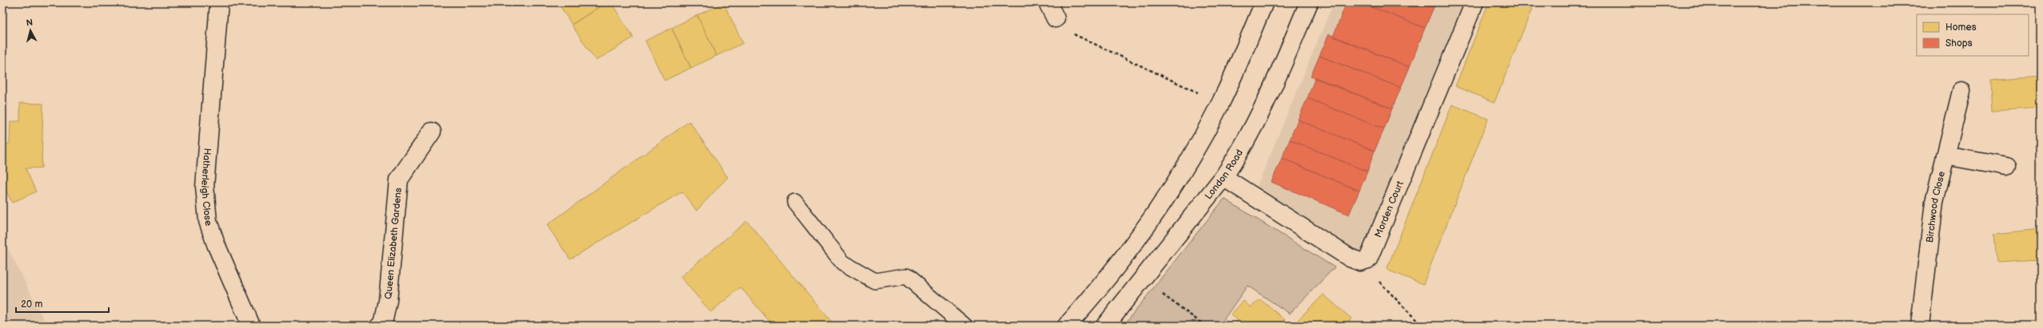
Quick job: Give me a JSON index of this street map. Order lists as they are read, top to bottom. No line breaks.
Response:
{"streets":{"main road":["London Road","Hatherleigh Close","Birchwood Close","Morden Court","Queen Elizabeth Gardens"]},"crossings":[["London Road","Morden Court"]],"legend":["Homes","Shops"],"scale_bar":"20 m","north":"top"}
